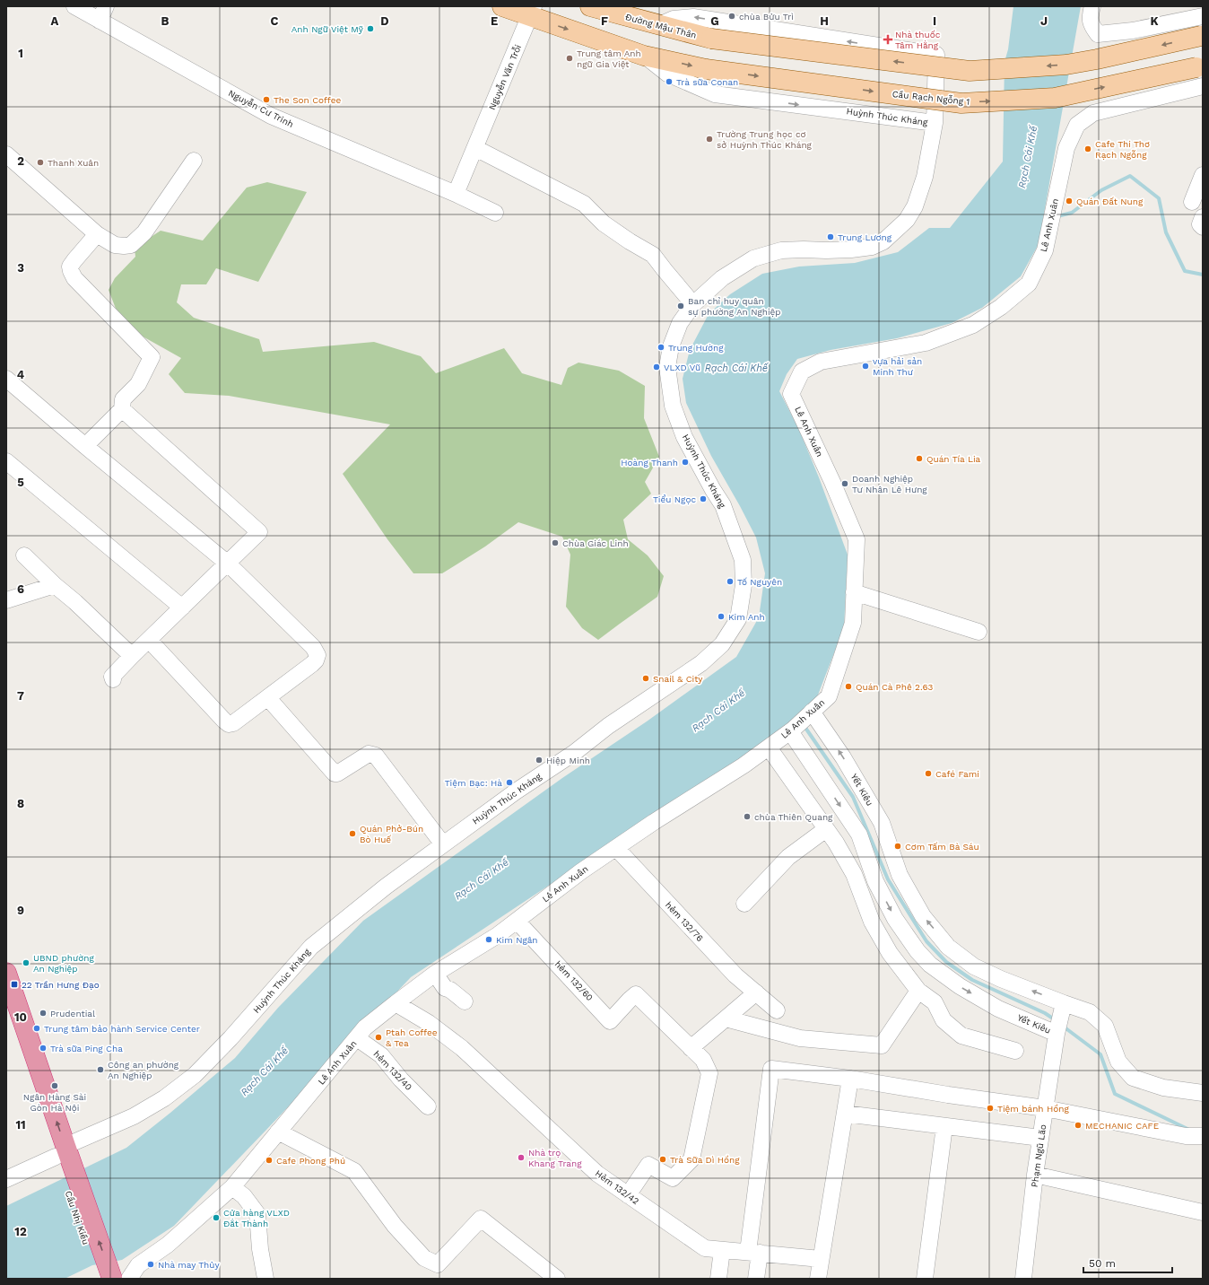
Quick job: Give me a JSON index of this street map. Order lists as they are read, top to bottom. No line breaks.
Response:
{"streets":{"highway":["Cầu Nhị Kiều"],"main road":["Đường Mậu Thân","Cầu Rạch Ngỗng 1"],"street":["Nguyễn Văn Trỗi","Nguyễn Cư Trinh","Huỳnh Thúc Kháng","Lê Anh Xuân","Yết Kiêu","hẻm 132/76","hẻm 132/60","hẻm 132/40","Phạm Ngũ Lão","Hẻm 132/42"]},"crossings":[["Cầu Rạch Ngỗng 1","Huỳnh Thúc Kháng"],["Huỳnh Thúc Kháng","Cầu Nhị Kiều"],["Lê Anh Xuân","Yết Kiêu"],["Lê Anh Xuân","hẻm 132/76"],["Lê Anh Xuân","hẻm 132/60"],["Lê Anh Xuân","hẻm 132/40"],["Lê Anh Xuân","Hẻm 132/42"],["Yết Kiêu","Phạm Ngũ Lão"]],"one_way":["Đường Mậu Thân","Cầu Rạch Ngỗng 1"],"water":["Rạch Cái Khế"],"places":{"other":["chùa Bửu Trì","Anh Ngữ Việt Mỹ","Trung tâm Anh ngữ Gia Việt","Trà sữa Conan","The Son Coffee","Trường Trung học cơ sở Huỳnh Thúc Kháng","Cafe Thi Thơ Rạch Ngỗng","Thanh Xuân","Quán Đất Nung","Trung Lương","Ban chỉ huy quân sự phường An Nghiệp","Trung Hường","vựa hải sản Minh Thư","VLXD Vũ","Quán Tía Lia","Hoàng Thanh","Doanh Nghiệp Tư Nhân Lê Hưng","Tiểu Ngọc","Chùa Giác Linh","Tố Nguyên","Kim Anh","Snail & City","Quán Cà Phê 2.63","Hiệp Minh","Café Fami","Tiệm Bạc: Hà","chùa Thiên Quang","Quán Phở-Bún Bò Huế","Cơm Tấm Bà Sáu","Kim Ngân","UBND phường An Nghiệp","Prudential","Trung tâm bảo hành Service Center","Ptah Coffee & Tea","Trà sữa Ping Cha","Công an phường An Nghiệp","Ngân Hàng Sài Gòn Hà Nội","Tiệm bánh Hồng","MECHANIC CAFE","Nhà trọ Khang Trang","Trà Sữa Dì Hồng","Cafe Phong Phú","Cửa hàng VLXD Đắt Thành","Nhà may Thủy"],"health":["Nhà thuốc Tâm Hằng"],"transit":["22 Trần Hưng Đạo"]},"scale_bar":"50 m","grid":{"columns":["A","B","C","D","E","F","G","H","I","J","K"],"rows":["1","2","3","4","5","6","7","8","9","10","11","12"]}}
